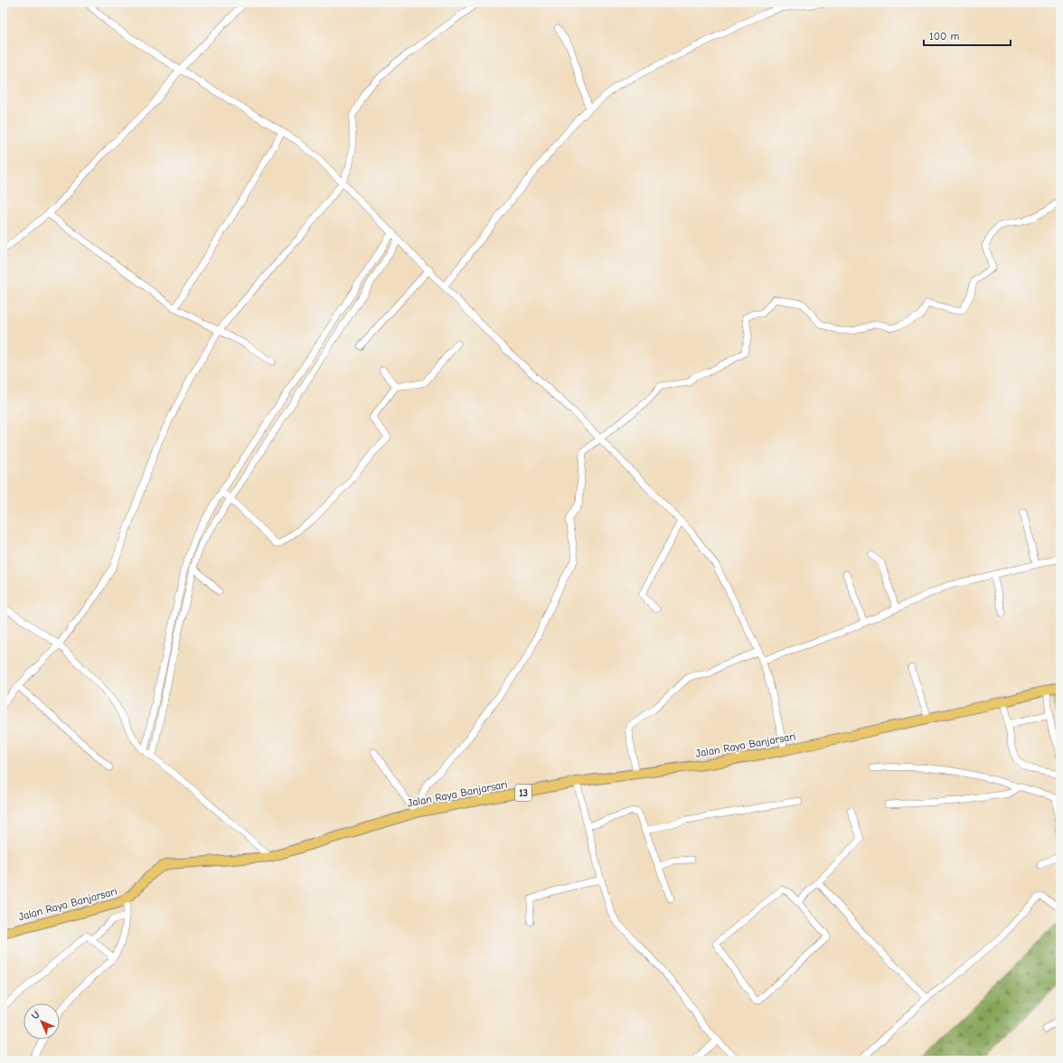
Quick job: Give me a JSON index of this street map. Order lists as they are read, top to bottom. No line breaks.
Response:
{"streets":{"highway":["Jalan Raya Banjarsari","13"]},"scale_bar":"100 m","north":"top left"}
